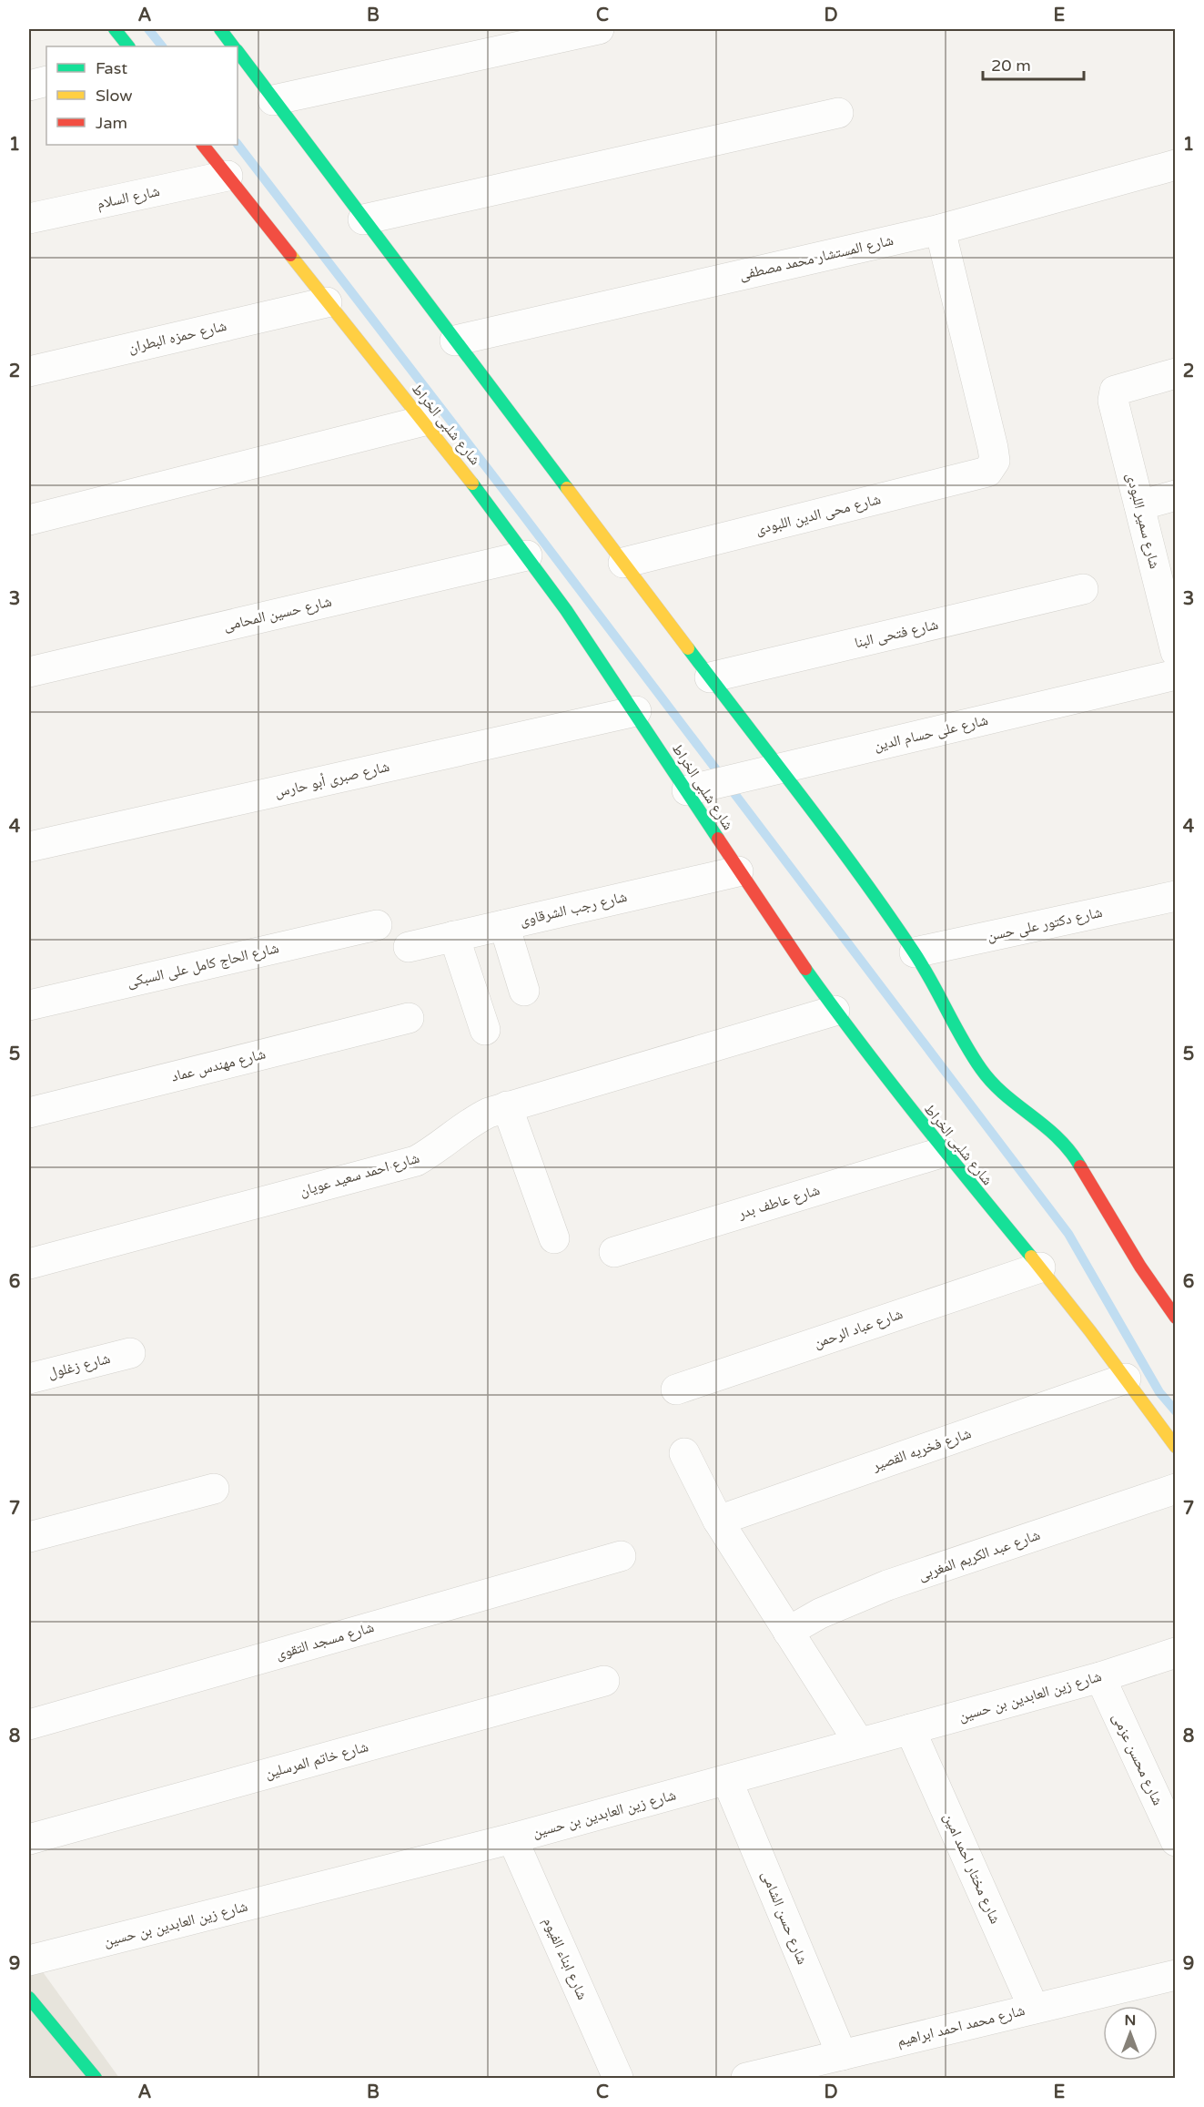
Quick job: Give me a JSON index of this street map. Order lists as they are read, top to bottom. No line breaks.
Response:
{"streets":{"street":["شارع السلام","شارع المستشار محمد مصطفى","شارع حمزه البطران","شارع شلبى الخراط","شارع محى الدين اللبودى","شارع سمير اللبودى","شارع حسين المحامى","شارع فتحى البنا","شارع على حسام الدين","شارع صبرى أبو حارس","شارع رجب الشرقاوى","شارع دكتور على حسن","شارع الحاج كامل على السبكى","شارع مهندس عماد","شارع احمد سعيد عويان","شارع عاطف بدر","شارع عباد الرحمن","شارع زغلول","شارع فخريه القصير","شارع عبد الكريم المغربى","شارع مسجد التقوى","شارع زين العابدين بن حسين","شارع محسن عزمى","شارع خاتم المرسلين","شارع مختار احمد امين","شارع حسن الشامى","شارع ابناء الفيوم","شارع محمد احمد ابراهيم"]},"crossings":[["شارع السلام","شارع شلبى الخراط"],["شارع المستشار محمد مصطفى","شارع محى الدين اللبودى"],["شارع حمزه البطران","شارع شلبى الخراط"],["شارع شلبى الخراط","شارع حسين المحامى"],["شارع شلبى الخراط","شارع على حسام الدين"],["شارع شلبى الخراط","شارع صبرى أبو حارس"],["شارع شلبى الخراط","شارع رجب الشرقاوى"],["شارع شلبى الخراط","شارع احمد سعيد عويان"],["شارع شلبى الخراط","شارع عاطف بدر"],["شارع شلبى الخراط","شارع عباد الرحمن"],["شارع شلبى الخراط","شارع فخريه القصير"],["شارع زين العابدين بن حسين","شارع محسن عزمى"],["شارع زين العابدين بن حسين","شارع مختار احمد امين"],["شارع زين العابدين بن حسين","شارع حسن الشامى"],["شارع زين العابدين بن حسين","شارع ابناء الفيوم"],["شارع مختار احمد امين","شارع محمد احمد ابراهيم"],["شارع حسن الشامى","شارع محمد احمد ابراهيم"]],"legend":["Fast","Slow","Jam"],"scale_bar":"20 m","north":"top","grid":{"columns":["A","B","C","D","E"],"rows":["1","2","3","4","5","6","7","8","9"]}}
